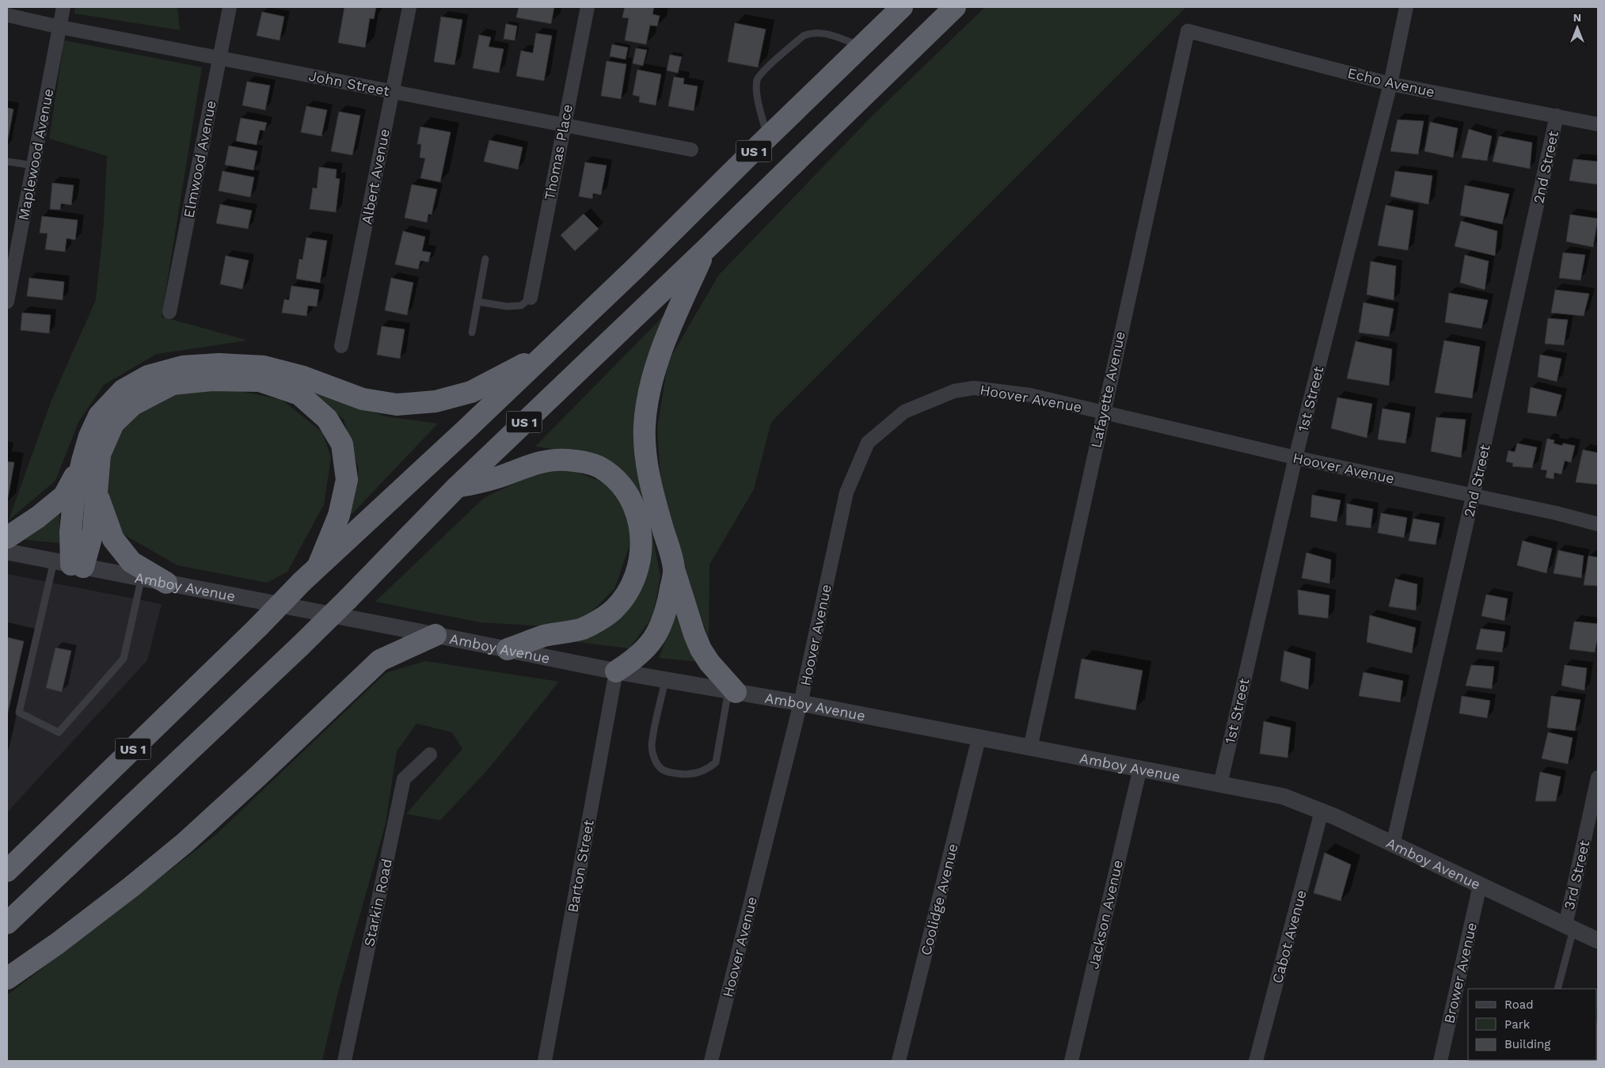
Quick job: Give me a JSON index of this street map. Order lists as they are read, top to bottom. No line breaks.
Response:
{"streets":{"highway":["US 1"],"street":["Echo Avenue","John Street","Thomas Place","Maplewood Avenue","Elmwood Avenue","2nd Street","Albert Avenue","Lafayette Avenue","Hoover Avenue","1st Street","Amboy Avenue","Barton Street","3rd Street","Coolidge Avenue","Starkin Road","Jackson Avenue","Cabot Avenue","Brower Avenue"]},"crossings":[["Echo Avenue","2nd Street"],["Echo Avenue","Lafayette Avenue"],["Echo Avenue","1st Street"],["John Street","Thomas Place"],["John Street","Maplewood Avenue"],["John Street","Elmwood Avenue"],["John Street","Albert Avenue"],["2nd Street","Hoover Avenue"],["2nd Street","Amboy Avenue"],["Lafayette Avenue","Hoover Avenue"],["Lafayette Avenue","Amboy Avenue"],["Hoover Avenue","1st Street"],["Hoover Avenue","Amboy Avenue"],["1st Street","Amboy Avenue"],["Amboy Avenue","Barton Street"],["Amboy Avenue","3rd Street"],["Amboy Avenue","Coolidge Avenue"],["Amboy Avenue","Jackson Avenue"],["Amboy Avenue","Cabot Avenue"],["Amboy Avenue","Brower Avenue"]],"legend":["Road","Park","Building"],"north":"top"}
